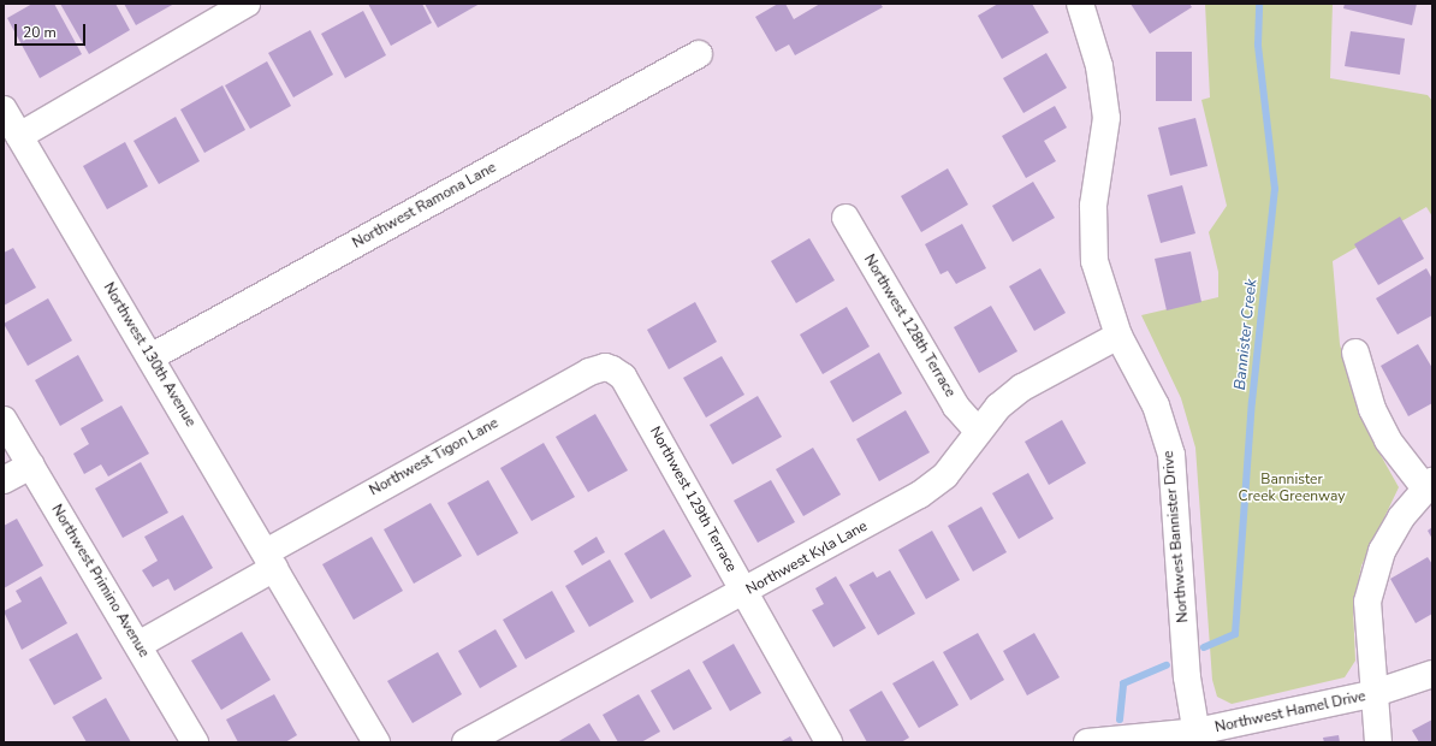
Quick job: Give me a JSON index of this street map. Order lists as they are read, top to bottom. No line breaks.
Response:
{"streets":{"street":["Northwest Ramona Lane","Northwest 128th Terrace","Northwest 130th Avenue","Northwest Tigon Lane","Northwest 129th Terrace","Northwest Bannister Drive","Northwest Kyla Lane","Northwest Primino Avenue","Northwest Hamel Drive"]},"crossings":[["Northwest Ramona Lane","Northwest 130th Avenue"],["Northwest 128th Terrace","Northwest Kyla Lane"],["Northwest 130th Avenue","Northwest Tigon Lane"],["Northwest Tigon Lane","Northwest 129th Terrace"],["Northwest Tigon Lane","Northwest Primino Avenue"],["Northwest 129th Terrace","Northwest Kyla Lane"],["Northwest Bannister Drive","Northwest Kyla Lane"],["Northwest Bannister Drive","Northwest Hamel Drive"]],"water":["Bannister Creek"],"parks":["Bannister Creek Greenway"],"scale_bar":"20 m"}
